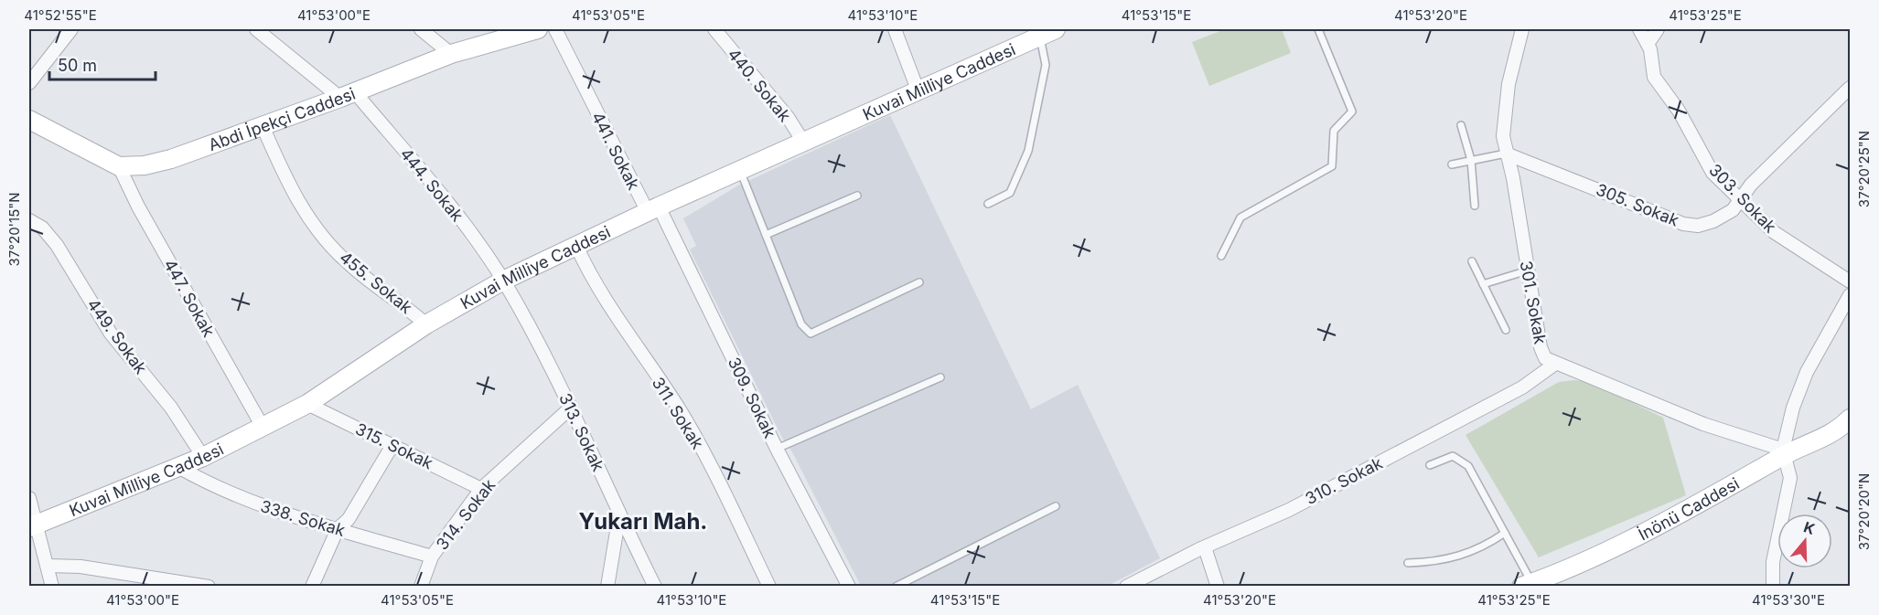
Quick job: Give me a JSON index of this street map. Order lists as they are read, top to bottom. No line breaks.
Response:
{"streets":{"street":["Kuvai Milliye Caddesi","440. Sokak","Abdi İpekçi Caddesi","441. Sokak","444. Sokak","303. Sokak","305. Sokak","455. Sokak","447. Sokak","301. Sokak","449. Sokak","309. Sokak","311. Sokak","313. Sokak","315. Sokak","310. Sokak","İnönü Caddesi","314. Sokak","338. Sokak"]},"crossings":[["Kuvai Milliye Caddesi","440. Sokak"],["Kuvai Milliye Caddesi","441. Sokak"],["Kuvai Milliye Caddesi","444. Sokak"],["Kuvai Milliye Caddesi","455. Sokak"],["Kuvai Milliye Caddesi","447. Sokak"],["Kuvai Milliye Caddesi","449. Sokak"],["Kuvai Milliye Caddesi","309. Sokak"],["Kuvai Milliye Caddesi","311. Sokak"],["Kuvai Milliye Caddesi","313. Sokak"],["Kuvai Milliye Caddesi","315. Sokak"],["Kuvai Milliye Caddesi","338. Sokak"],["Abdi İpekçi Caddesi","444. Sokak"],["Abdi İpekçi Caddesi","455. Sokak"],["Abdi İpekçi Caddesi","447. Sokak"],["441. Sokak","309. Sokak"],["444. Sokak","313. Sokak"],["303. Sokak","305. Sokak"],["305. Sokak","301. Sokak"],["301. Sokak","310. Sokak"],["301. Sokak","İnönü Caddesi"],["313. Sokak","314. Sokak"],["315. Sokak","314. Sokak"],["314. Sokak","338. Sokak"]],"districts":["Yukarı Mah."],"scale_bar":"50 m","north":"top","coordinates":["41°52'55\"E","41°53'00\"E","41°53'05\"E","41°53'10\"E","41°53'15\"E","41°53'20\"E","41°53'25\"E","37°20'25\"N","37°20'15\"N","37°20'20\"N","41°53'30\"E"]}
